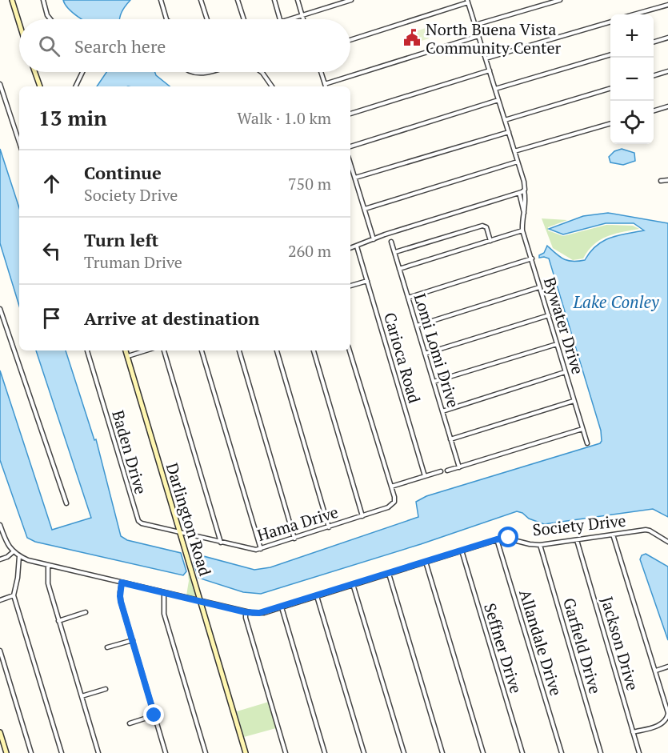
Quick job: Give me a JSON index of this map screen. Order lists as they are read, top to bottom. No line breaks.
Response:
{"streets":{"street":["Bywater Drive","Lomi Lomi Drive","Carioca Road","Baden Drive","Darlington Road","Hama Drive","Society Drive","Allandale Drive","Jackson Drive","Garfield Drive","Seffner Drive"]},"crossings":[["Baden Drive","Darlington Road"],["Baden Drive","Hama Drive"],["Darlington Road","Hama Drive"],["Darlington Road","Society Drive"],["Society Drive","Allandale Drive"],["Society Drive","Jackson Drive"],["Society Drive","Garfield Drive"],["Society Drive","Seffner Drive"]],"water":["Lake Conley"],"places":{"public building":["North Buena Vista Community Center"]},"page":{"map_buttons":["+","−"],"search":"Search here","heading":["13 min","Walk · 1.0 km"],"list":[["Continue","Society Drive","750 m"],["Turn left","Truman Drive","260 m"],"Arrive at destination"]}}
